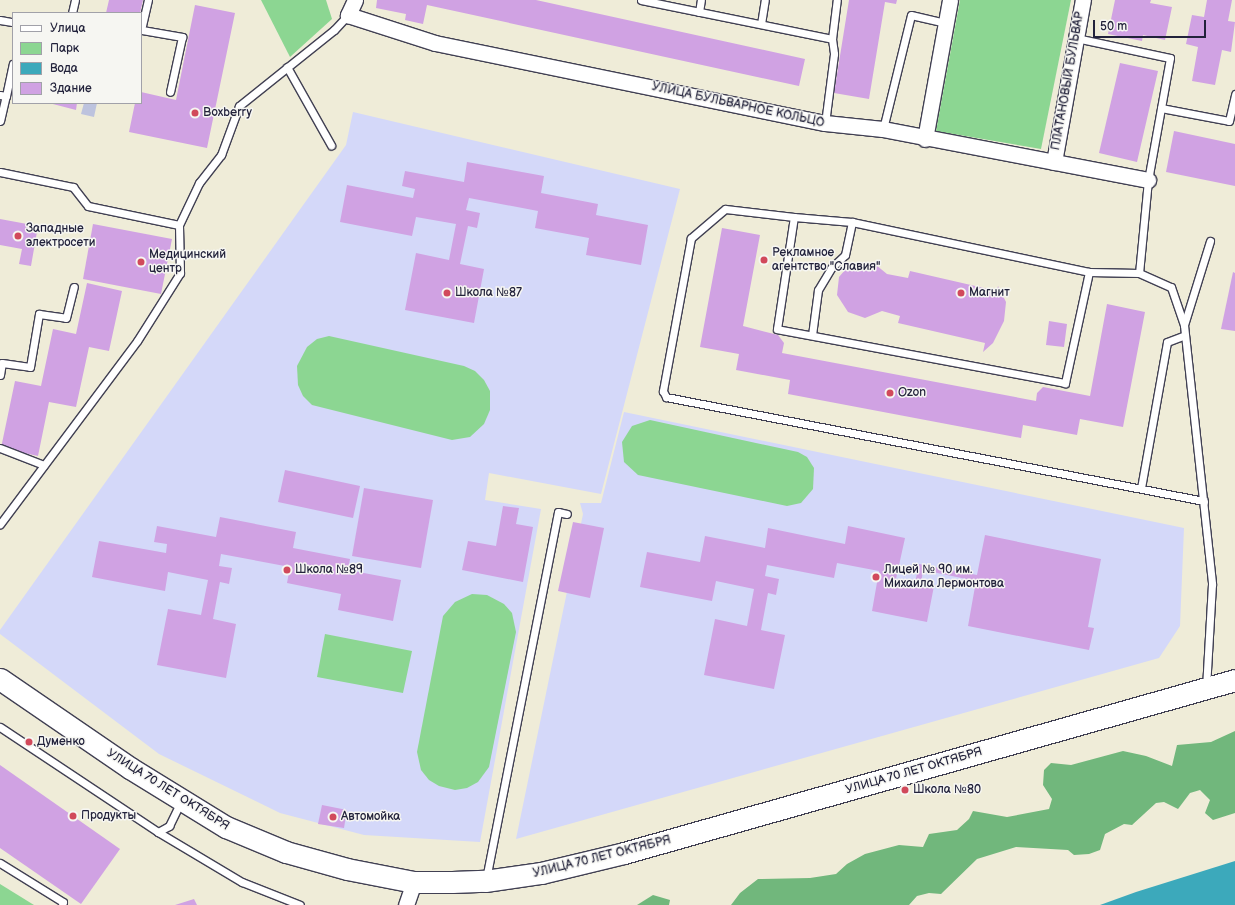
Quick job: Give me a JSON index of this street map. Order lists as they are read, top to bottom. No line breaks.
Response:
{"streets":{"main road":["УЛИЦА 70 ЛЕТ ОКТЯБРЯ"],"street":["ПЛАТАНОВЫЙ БУЛЬВАР","УЛИЦА БУЛЬВАРНОЕ КОЛЬЦО"]},"crossings":[["ПЛАТАНОВЫЙ БУЛЬВАР","УЛИЦА БУЛЬВАРНОЕ КОЛЬЦО"]],"places":["Boxberry","Западные электросети","Рекламное агентство \"Славия\"","Медицинский центр","Школа №87","Магнит","Ozon","Школа №89","Лицей № 90 им. Михаила Лермонтова","Думенко","Школа №80","Продукты","Автомойка"],"legend":["Улица","Парк","Вода","Здание"],"scale_bar":"50 m"}
